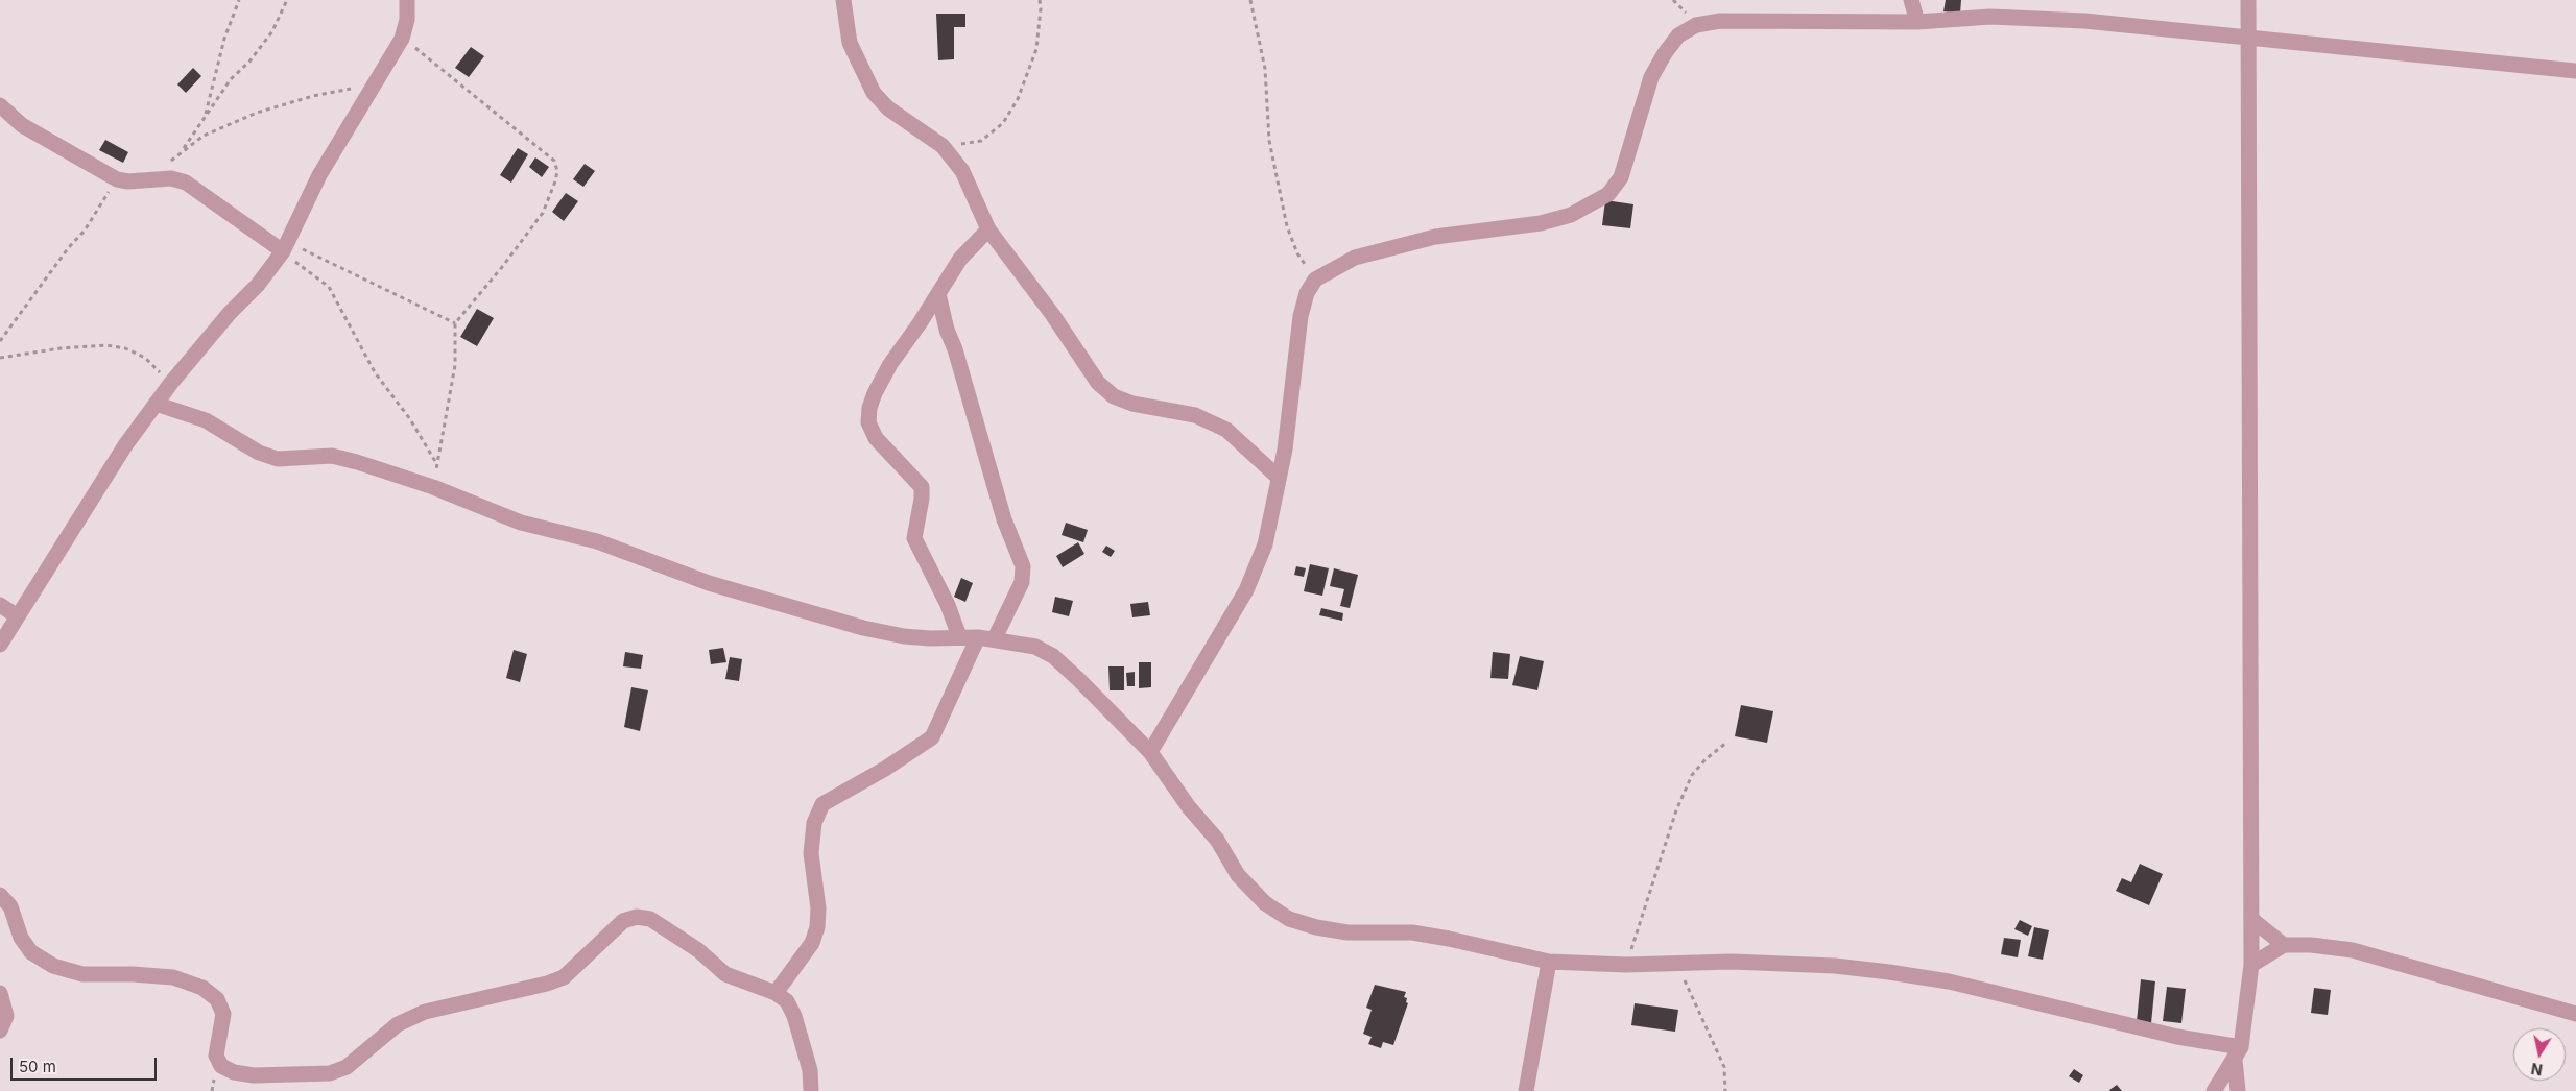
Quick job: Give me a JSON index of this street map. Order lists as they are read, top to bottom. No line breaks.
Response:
{"scale_bar":"50 m","north":"bottom"}
